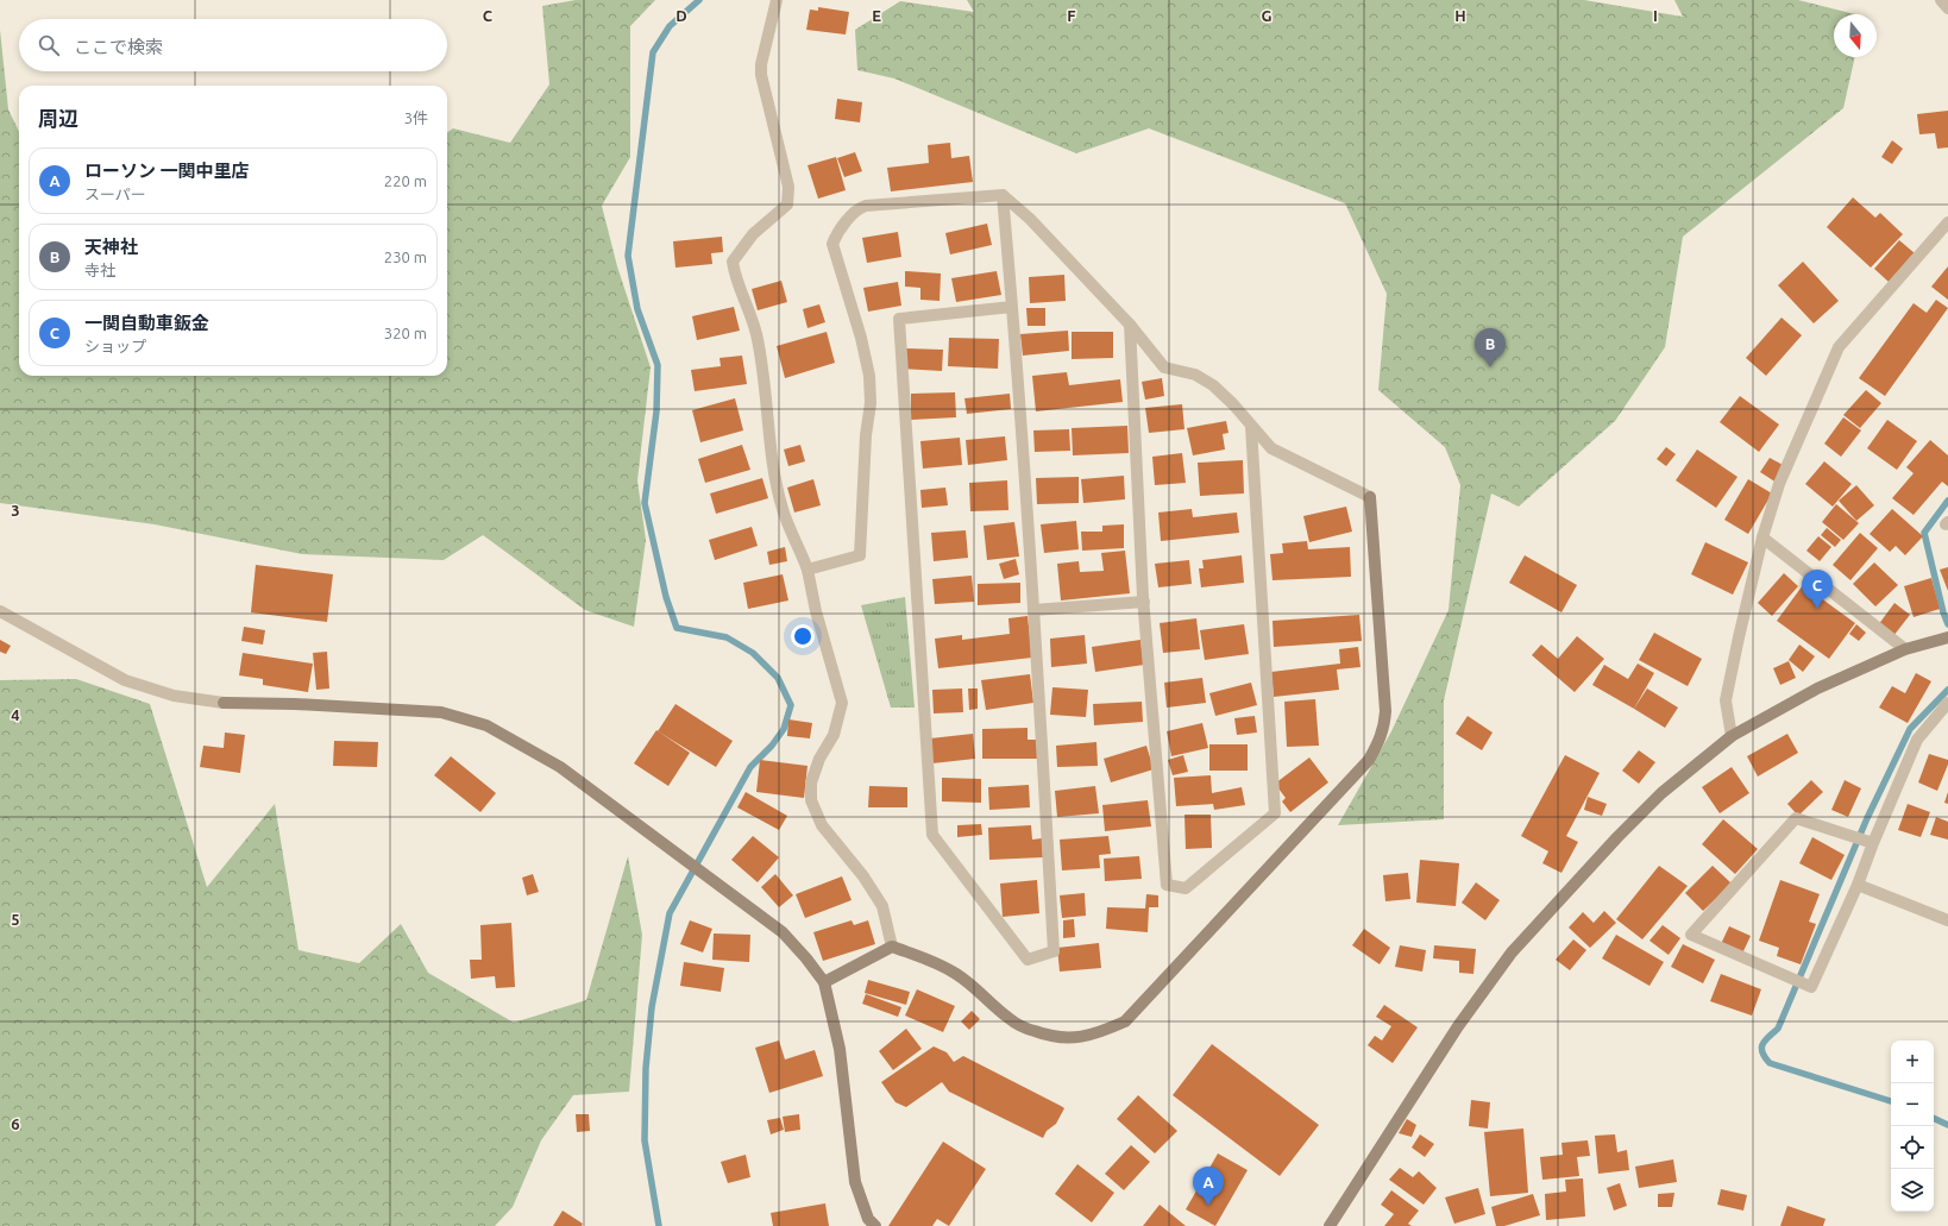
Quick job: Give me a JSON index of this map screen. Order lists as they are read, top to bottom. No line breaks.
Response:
{"north":"bottom","page":{"search":"ここで検索","heading":["周辺","3件"],"list":[{"mark":"A","name":"ローソン 一関中里店","note":"スーパー","value":"220 m"},{"mark":"B","name":"天神社","note":"寺社","value":"230 m"},{"mark":"C","name":"一関自動車鈑金","note":"ショップ","value":"320 m"}],"pins":["B","C","A"],"map_buttons":["+","−"]},"grid":{"columns":["C","D","E","F","G","H","I"],"rows":["3","4","5","6"]}}
